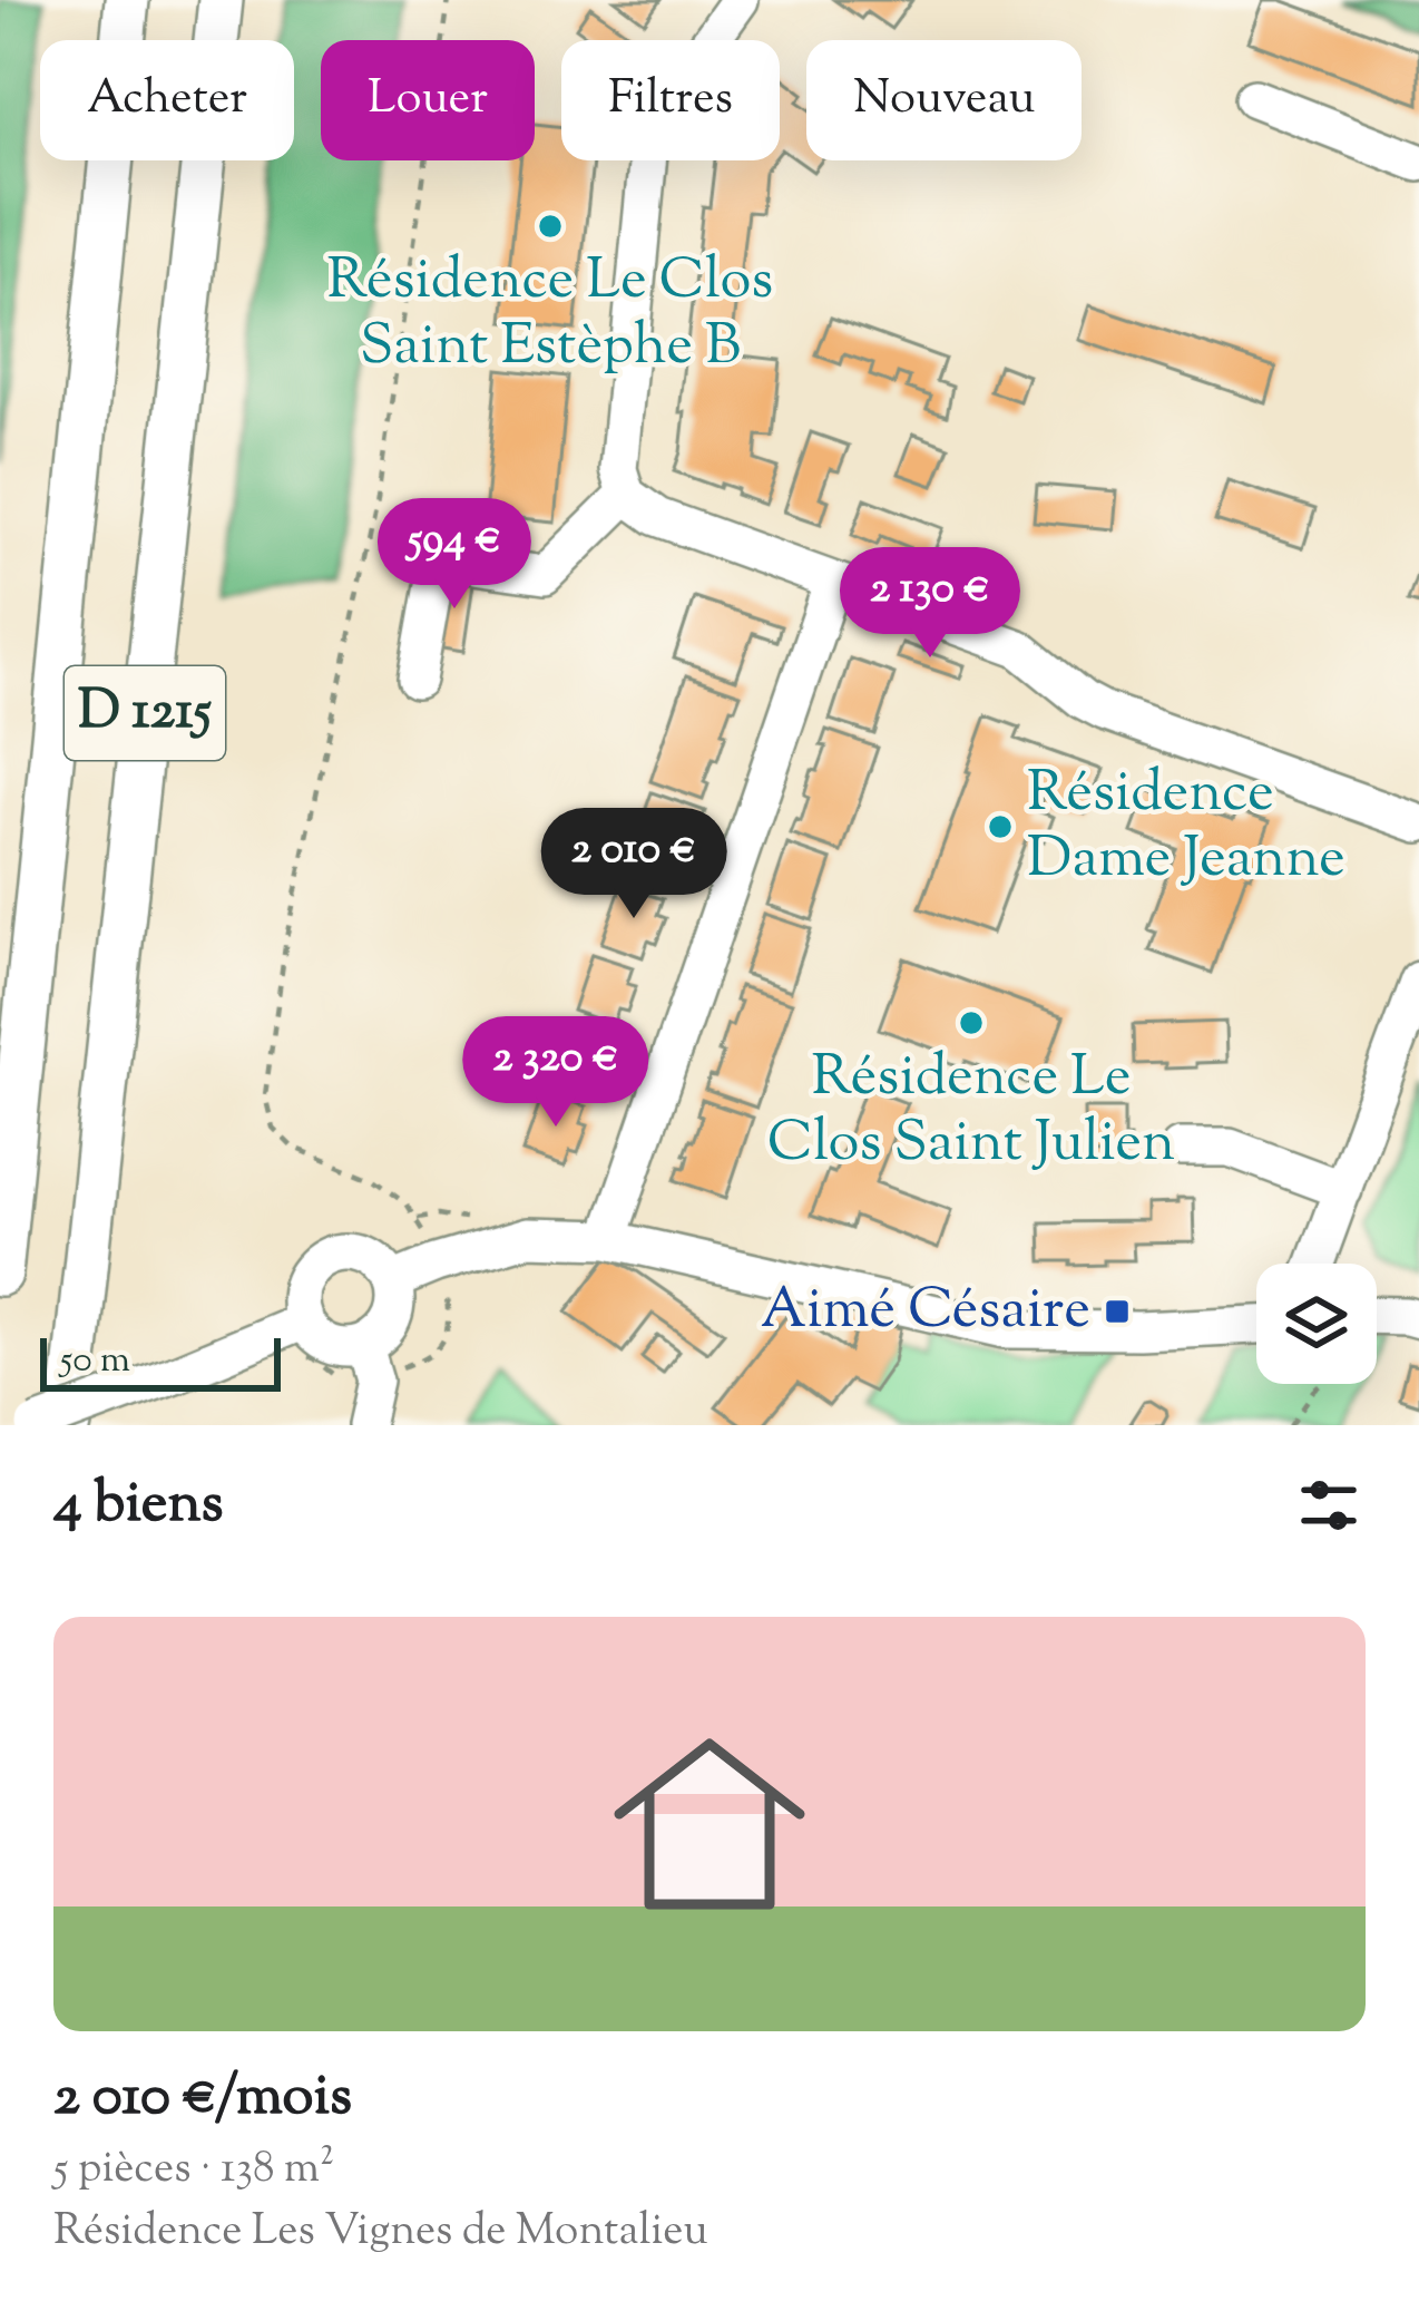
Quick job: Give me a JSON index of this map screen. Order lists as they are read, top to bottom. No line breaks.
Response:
{"streets":{"main road":["D 1215"]},"places":{"other":["Résidence Le Clos Saint Estèphe B","Résidence Dame Jeanne","Résidence Le Clos Saint Julien"],"transit":["Aimé Césaire"]},"scale_bar":"50 m","page":{"chip":["Acheter","Louer","Filtres","Nouveau"],"price":["594 €","2 130 €","2 010 €","2 320 €"],"scale":"50 m","heading":"4 biens","list":[{"name":"2 010 €/mois","note":"5 pièces · 138 m² · Résidence Les Vignes de Montalieu"}]}}
